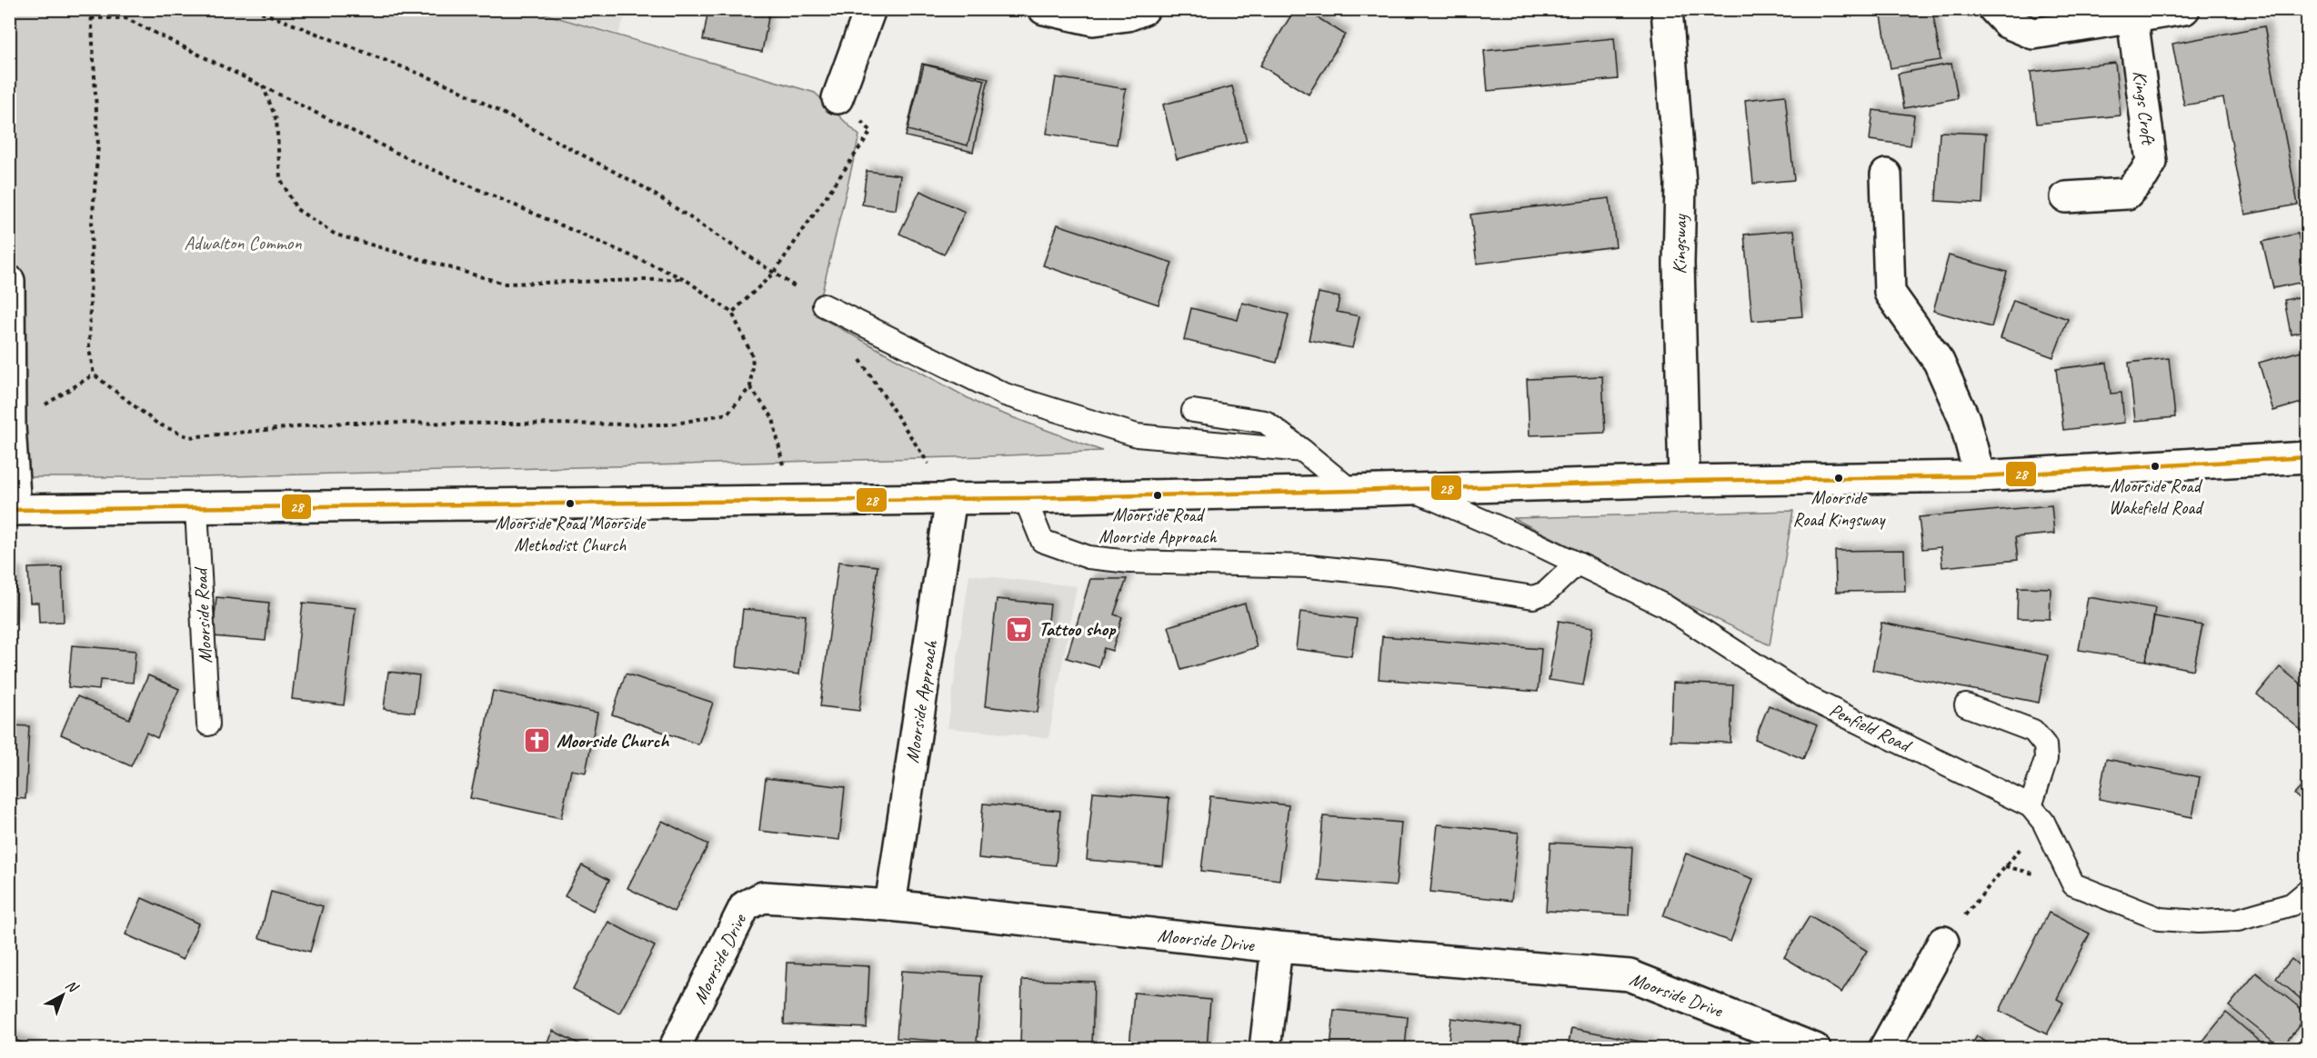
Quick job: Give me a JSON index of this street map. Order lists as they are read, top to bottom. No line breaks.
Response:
{"streets":{"street":["Kings Croft","Kingsway","Moorside Approach","Moorside Drive"],"lane":["Moorside Road","Penfield Road"]},"crossings":[["Moorside Approach","Moorside Drive"]],"parks":["Adwalton Common"],"places":{"other":["Moorside Road Wakefield Road","Moorside Road Kingsway","Moorside Road Moorside Approach","Moorside Road Moorside Methodist Church"],"supermarket":["Tattoo shop"],"church":["Moorside Church"]},"lines":["transit line 28"],"north":"top right"}
